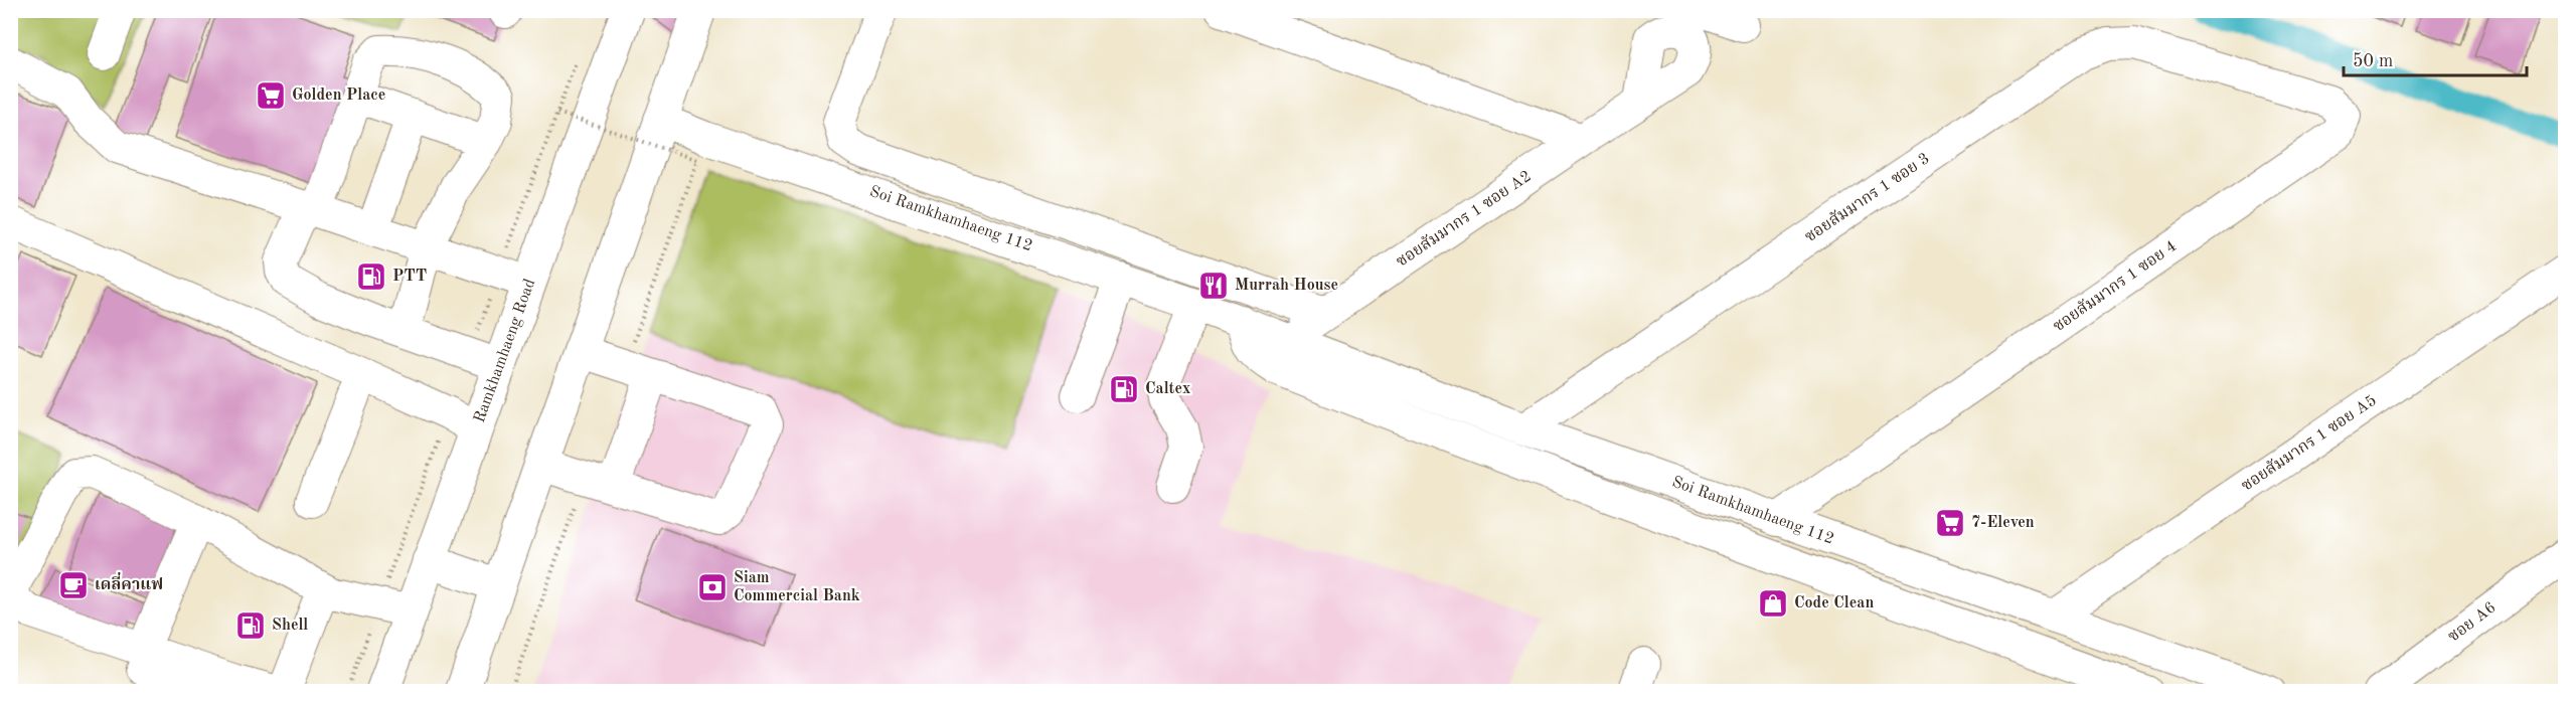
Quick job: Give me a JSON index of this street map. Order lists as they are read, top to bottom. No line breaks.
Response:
{"streets":{"main road":["Ramkhamhaeng Road"],"street":["ซอยสัมมากร 1 ซอย 3","Soi Ramkhamhaeng 112","ซอยสัมมากร 1 ซอย A2","ซอยสัมมากร 1 ซอย 4","ซอยสัมมากร 1 ซอย A5","ซอย A6"]},"crossings":[["ซอยสัมมากร 1 ซอย 3","Soi Ramkhamhaeng 112"],["ซอยสัมมากร 1 ซอย 3","ซอยสัมมากร 1 ซอย 4"],["Soi Ramkhamhaeng 112","ซอยสัมมากร 1 ซอย A2"],["Soi Ramkhamhaeng 112","ซอยสัมมากร 1 ซอย 4"],["Soi Ramkhamhaeng 112","ซอยสัมมากร 1 ซอย A5"]],"places":{"supermarket":["Golden Place","7-Eleven"],"fuel station":["PTT","Caltex","Shell"],"restaurant":["Murrah House"],"cafe":["เดลี่คาแฟ"],"bank":["Siam Commercial Bank"],"shop":["Code Clean"]},"scale_bar":"50 m"}
